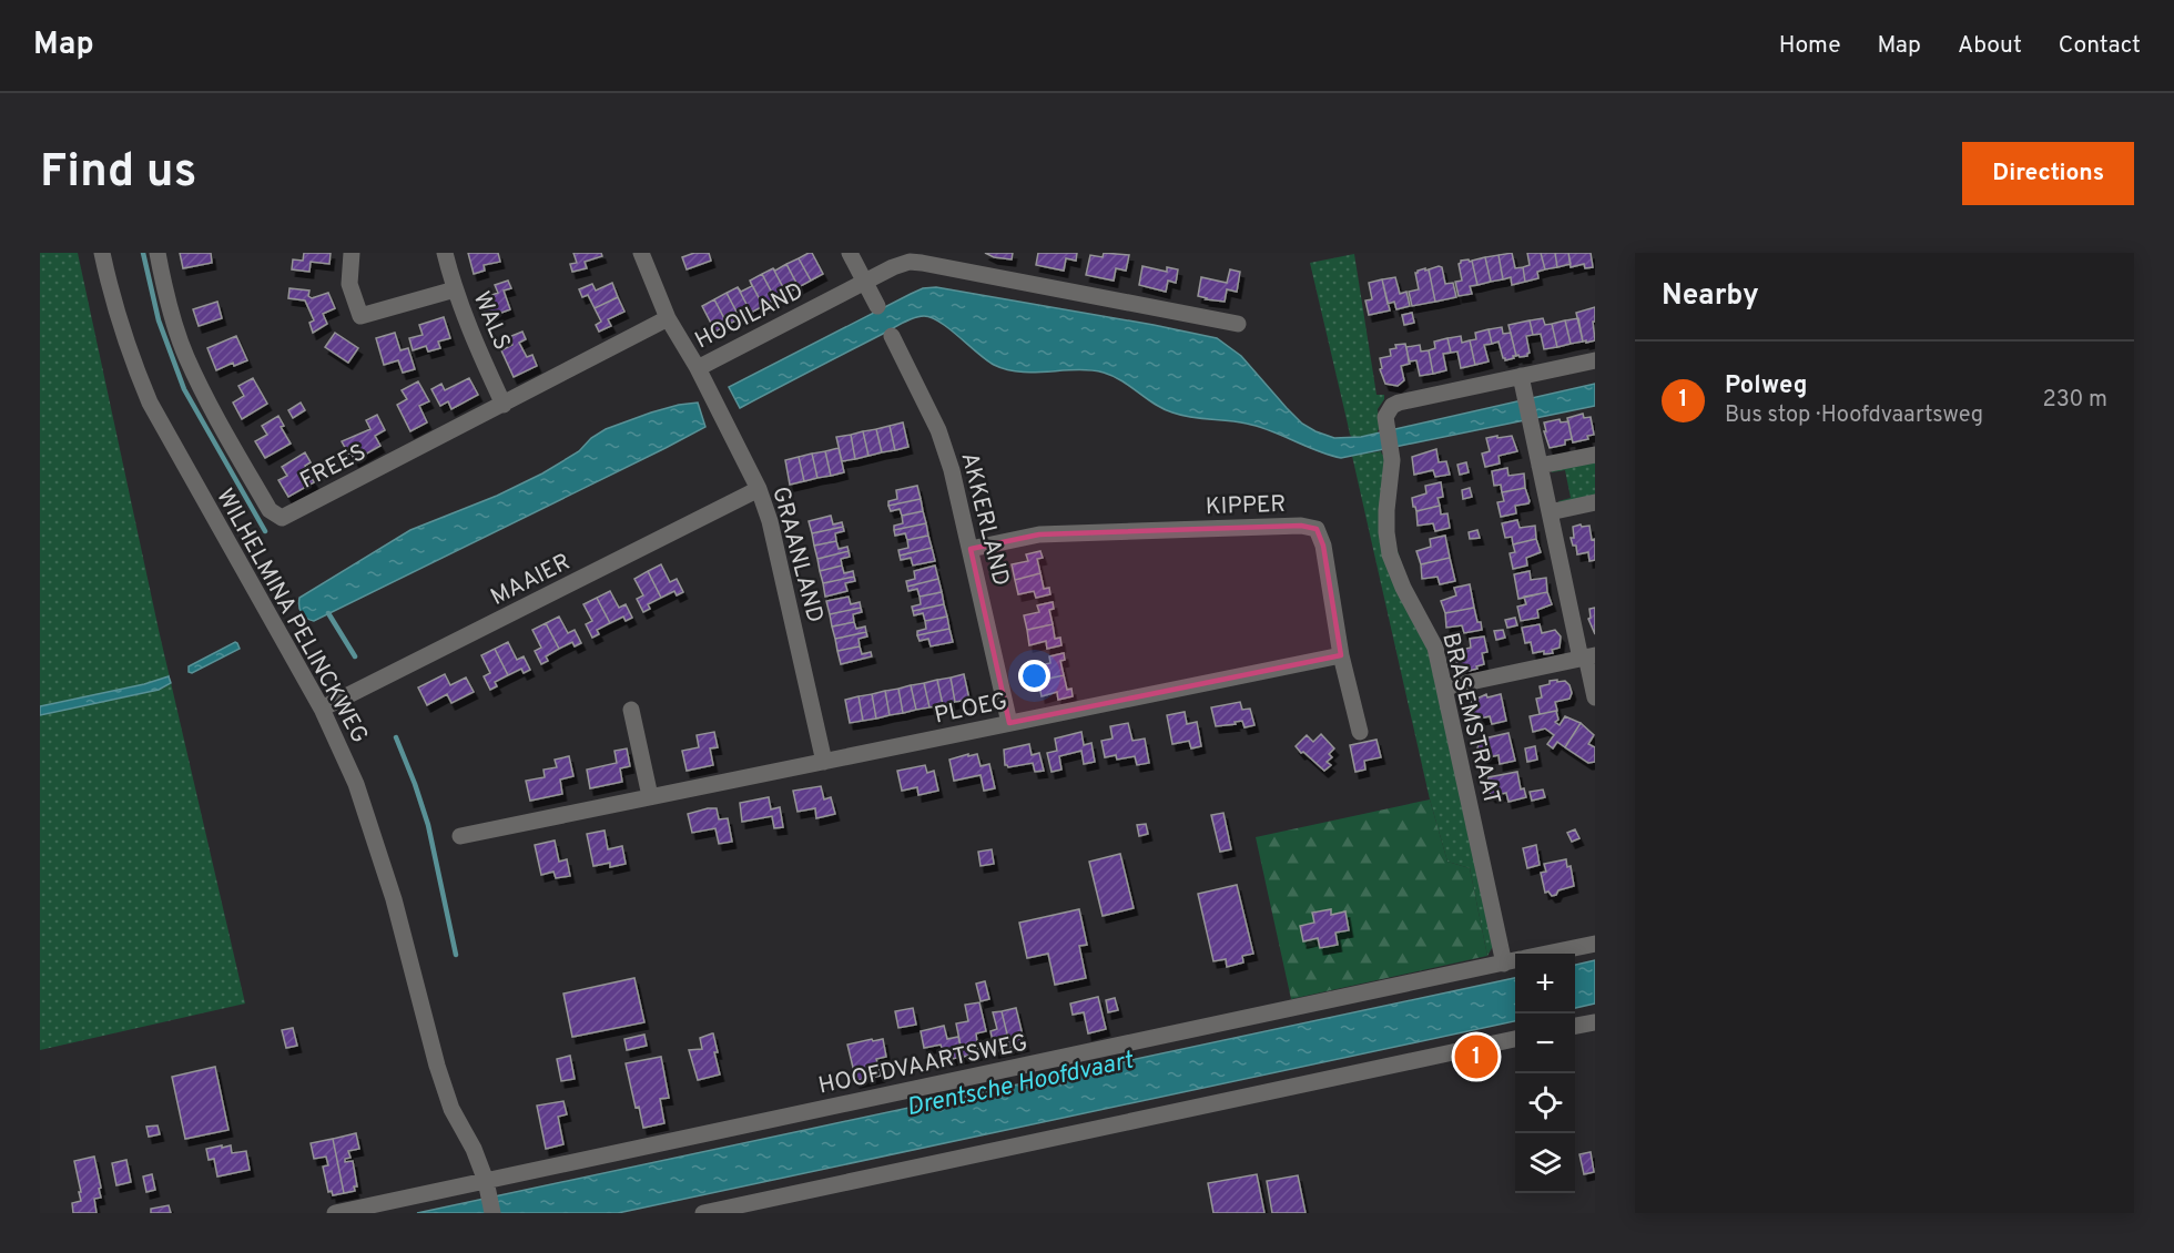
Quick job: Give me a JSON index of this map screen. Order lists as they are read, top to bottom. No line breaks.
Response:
{"streets":{"street":["HOOILAND","WALS","FREES","KIPPER","AKKERLAND","GRAANLAND","MAAIER","WILHELMINA PELINCKWEG","PLOEG","BRASEMSTRAAT","HOOFDVAARTSWEG"]},"crossings":[["HOOILAND","FREES"],["HOOILAND","GRAANLAND"],["WALS","FREES"],["KIPPER","AKKERLAND"],["KIPPER","PLOEG"],["AKKERLAND","PLOEG"],["GRAANLAND","MAAIER"],["GRAANLAND","PLOEG"],["MAAIER","WILHELMINA PELINCKWEG"],["WILHELMINA PELINCKWEG","HOOFDVAARTSWEG"],["BRASEMSTRAAT","HOOFDVAARTSWEG"]],"water":["Drentsche Hoofdvaart"],"page":{"header":"Map","nav":["Home","Map","About","Contact"],"buttons":"Directions","title":"Find us","heading":"Nearby","list":[{"mark":"1","name":"Polweg","note":"Bus stop · Hoofdvaartsweg","value":"230 m"}],"map_buttons":["+","−"],"pins":"1"}}
